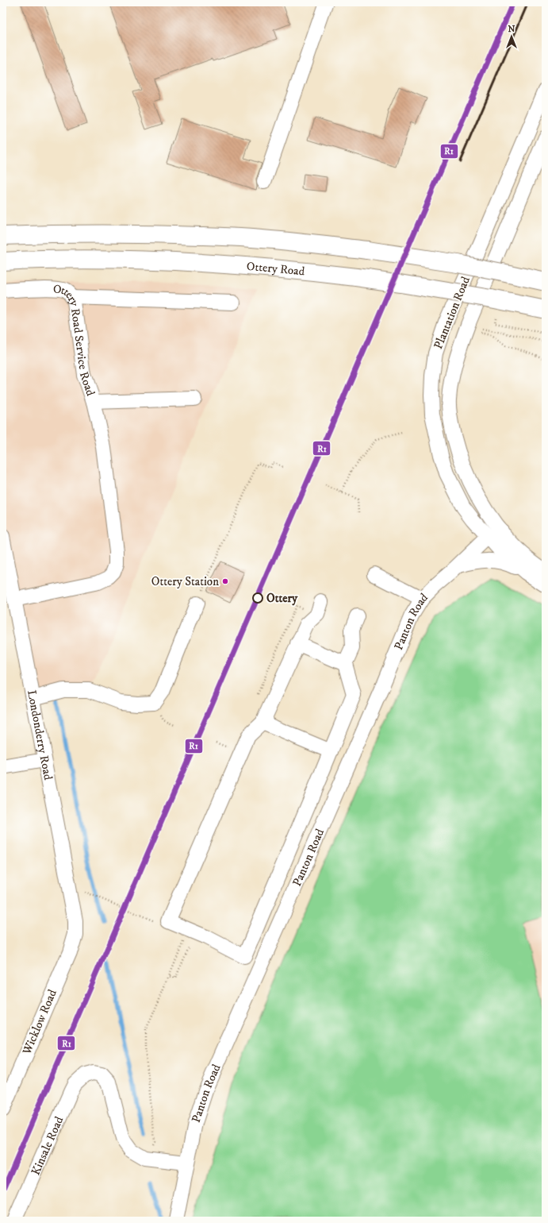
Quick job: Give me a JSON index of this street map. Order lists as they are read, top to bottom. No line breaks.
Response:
{"streets":{"main road":["Ottery Road"],"street":["Plantation Road","Ottery Road Service Road","Panton Road","Londonderry Road","Wicklow Road","Kinsale Road"]},"crossings":[["Plantation Road","Panton Road"],["Londonderry Road","Wicklow Road"]],"places":["Ottery Station","Ottery"],"lines":["transit line R1"],"north":"top"}
